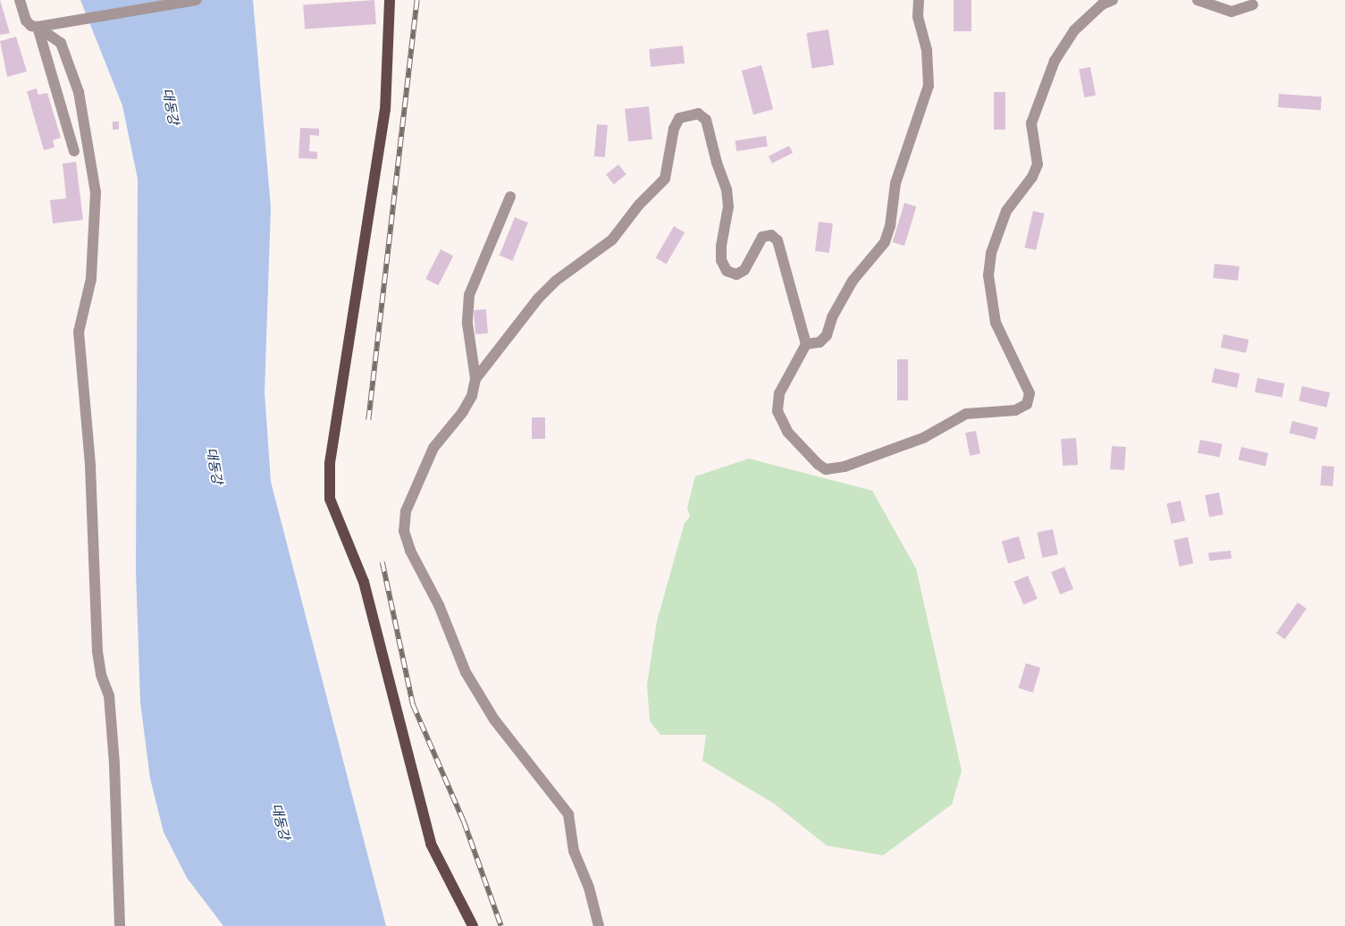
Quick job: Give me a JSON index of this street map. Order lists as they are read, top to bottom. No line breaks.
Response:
{"water":["대동강"]}
